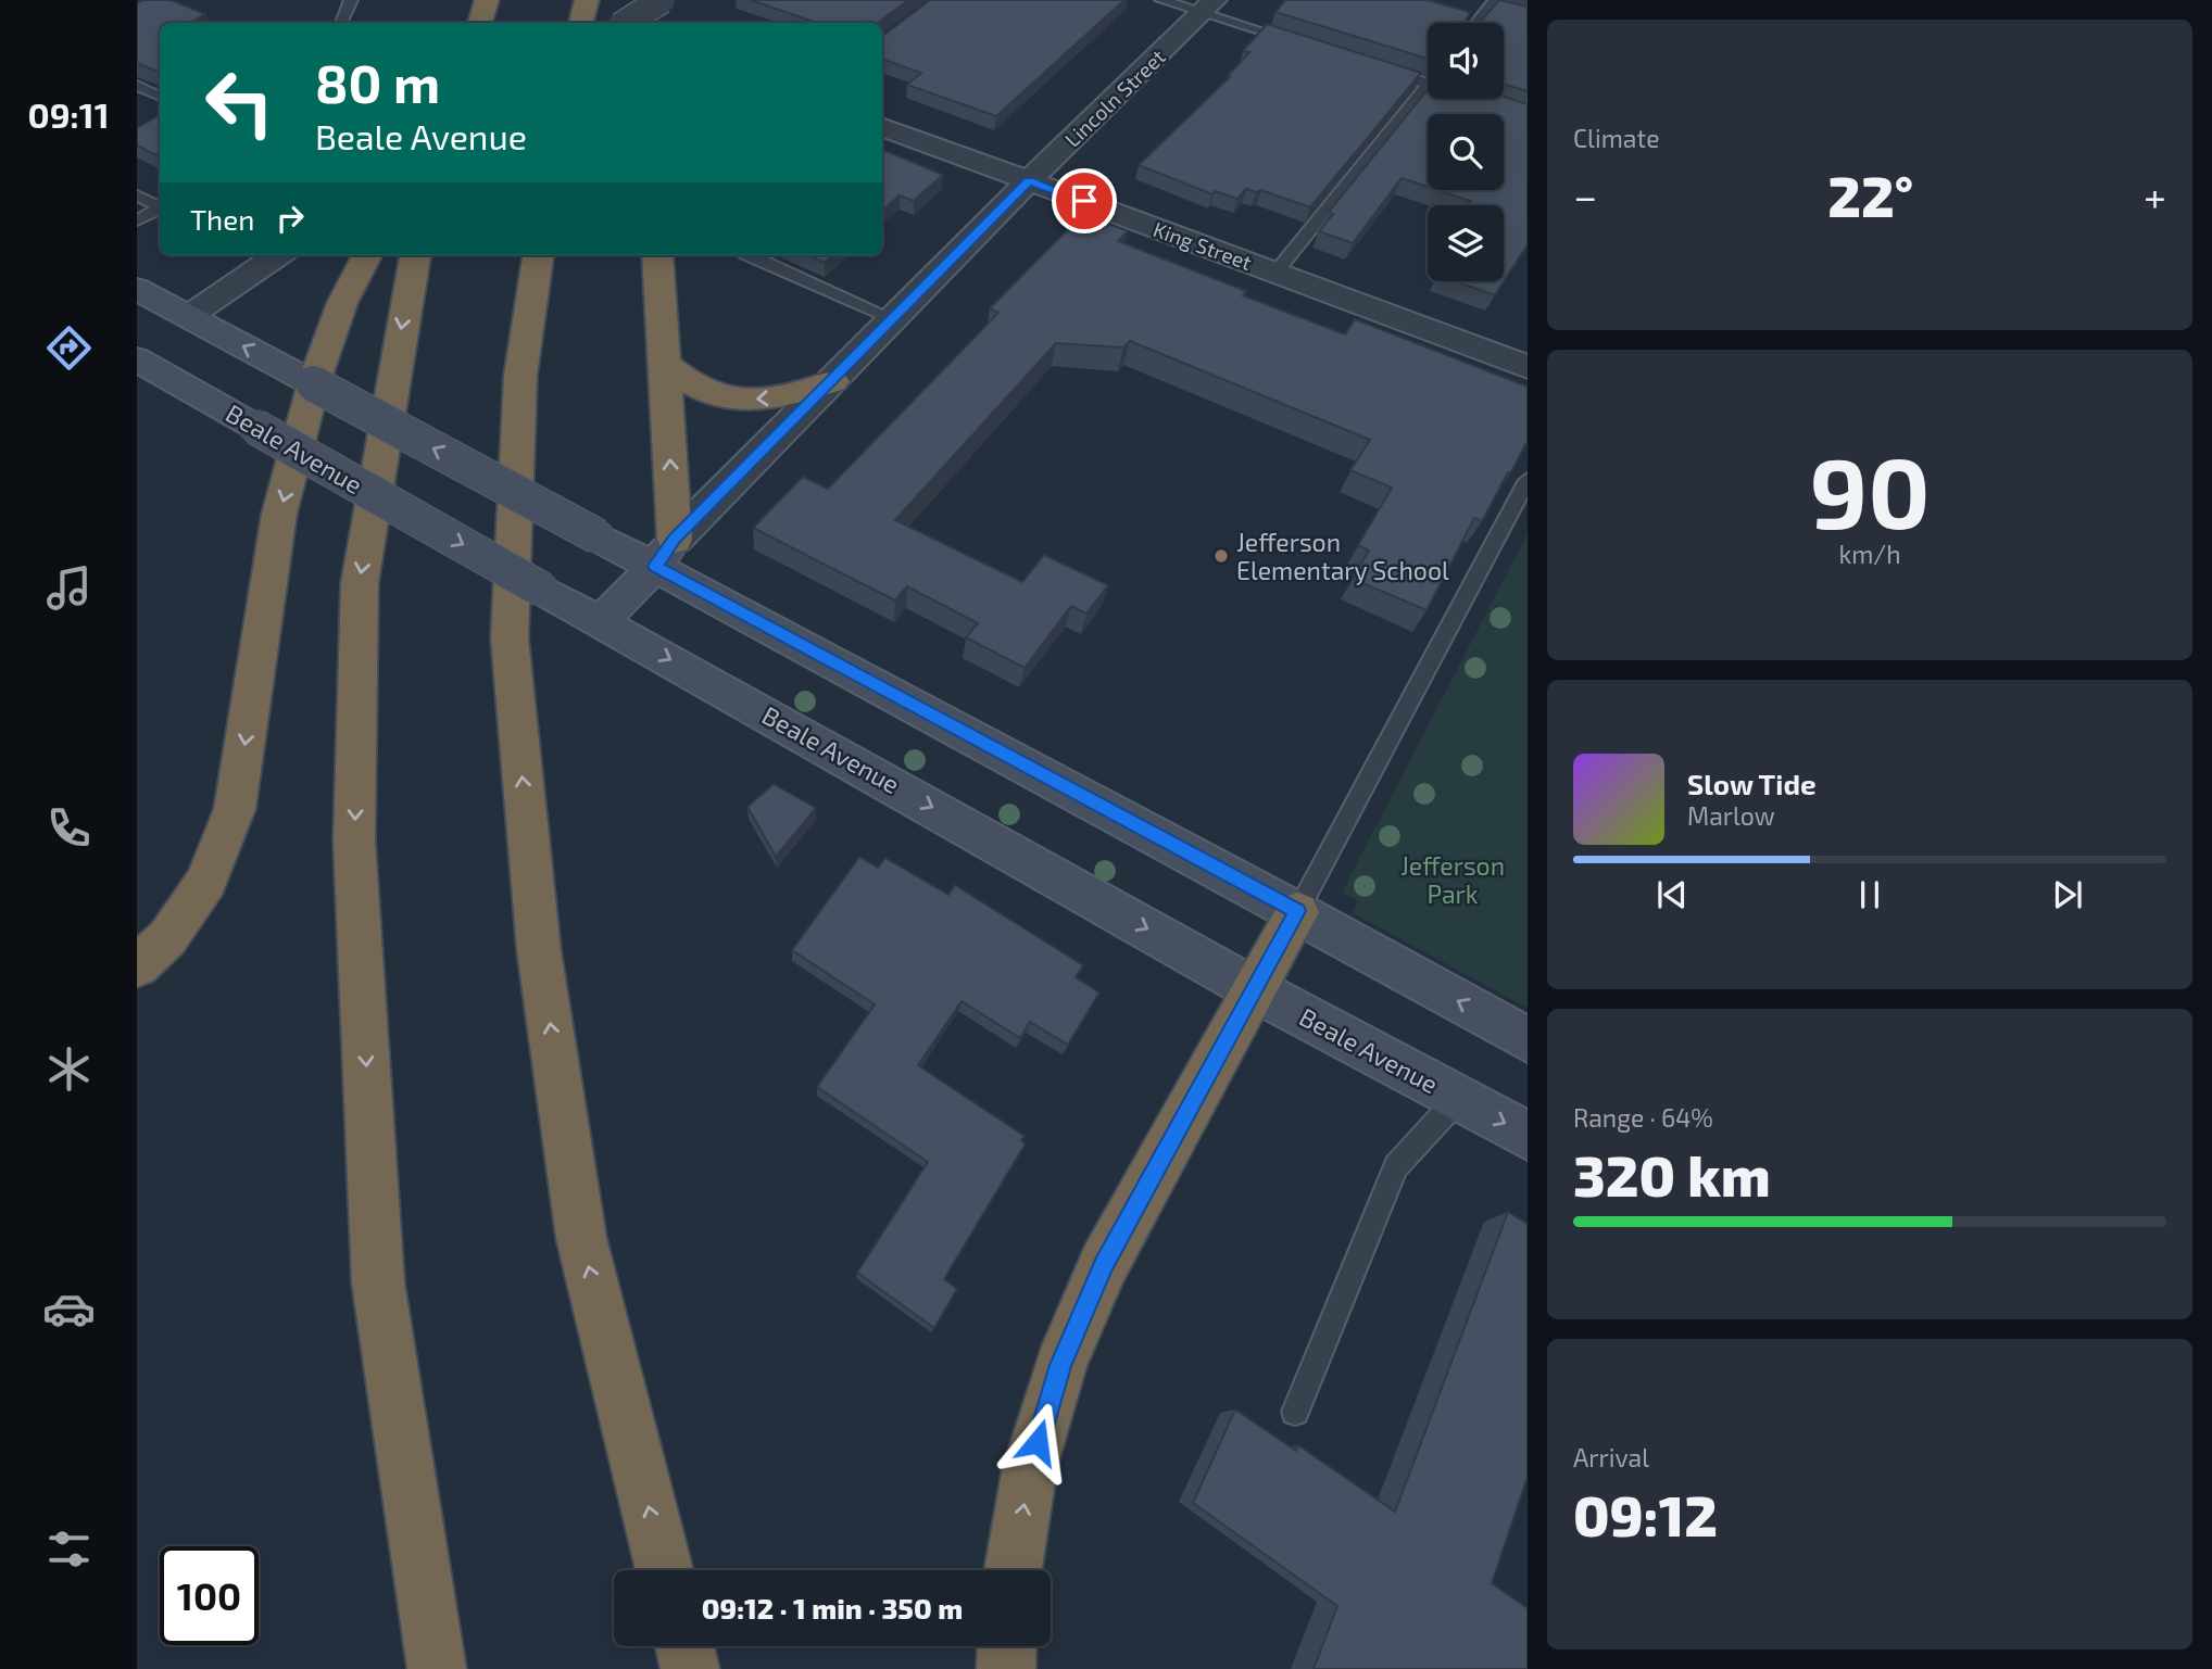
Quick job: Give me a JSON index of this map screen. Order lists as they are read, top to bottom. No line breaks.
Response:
{"streets":{"main road":["Lincoln Street","Beale Avenue"],"street":["King Street"]},"crossings":[["Lincoln Street","King Street"],["Lincoln Street","Beale Avenue"]],"parks":["Jefferson Park"],"places":["Jefferson Elementary School"],"page":{"tabs":"09:11","tile":["Climate",["90","km/h"],["Range · 64%","320 km"],["Arrival","09:12"]],"turn":["80 m","Beale Avenue"],"heat":["−","22°","+"],"then":"Then","song":["Slow Tide","Marlow"],"limit":"100","trip":"09:12 · 1 min · 350 m"}}
